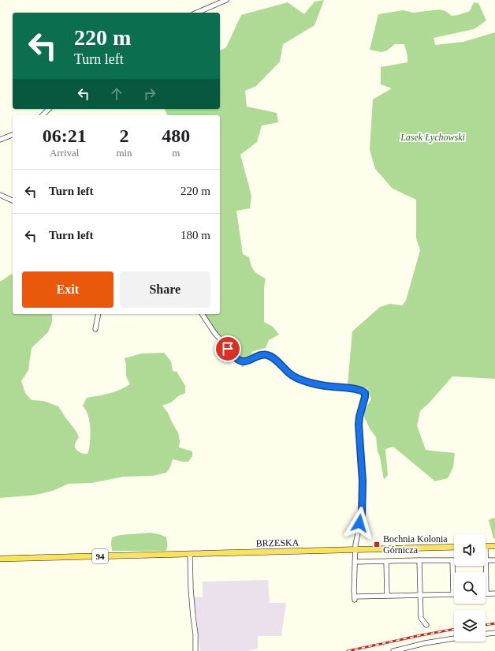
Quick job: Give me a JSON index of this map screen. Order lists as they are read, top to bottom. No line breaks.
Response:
{"streets":{"main road":["BRZESKA","94"]},"crossings":[["BRZESKA","94"]],"parks":["Lasek Łychowski"],"places":{"transit":["Bochnia Kolonia Górnicza"]},"page":{"turn":["220 m","Turn left"],"eta":["06:21","Arrival","2","min","480","m"],"list":[{"name":"Turn left","value":"220 m"},{"name":"Turn left","value":"180 m"}],"buttons":["Exit","Share"]}}
